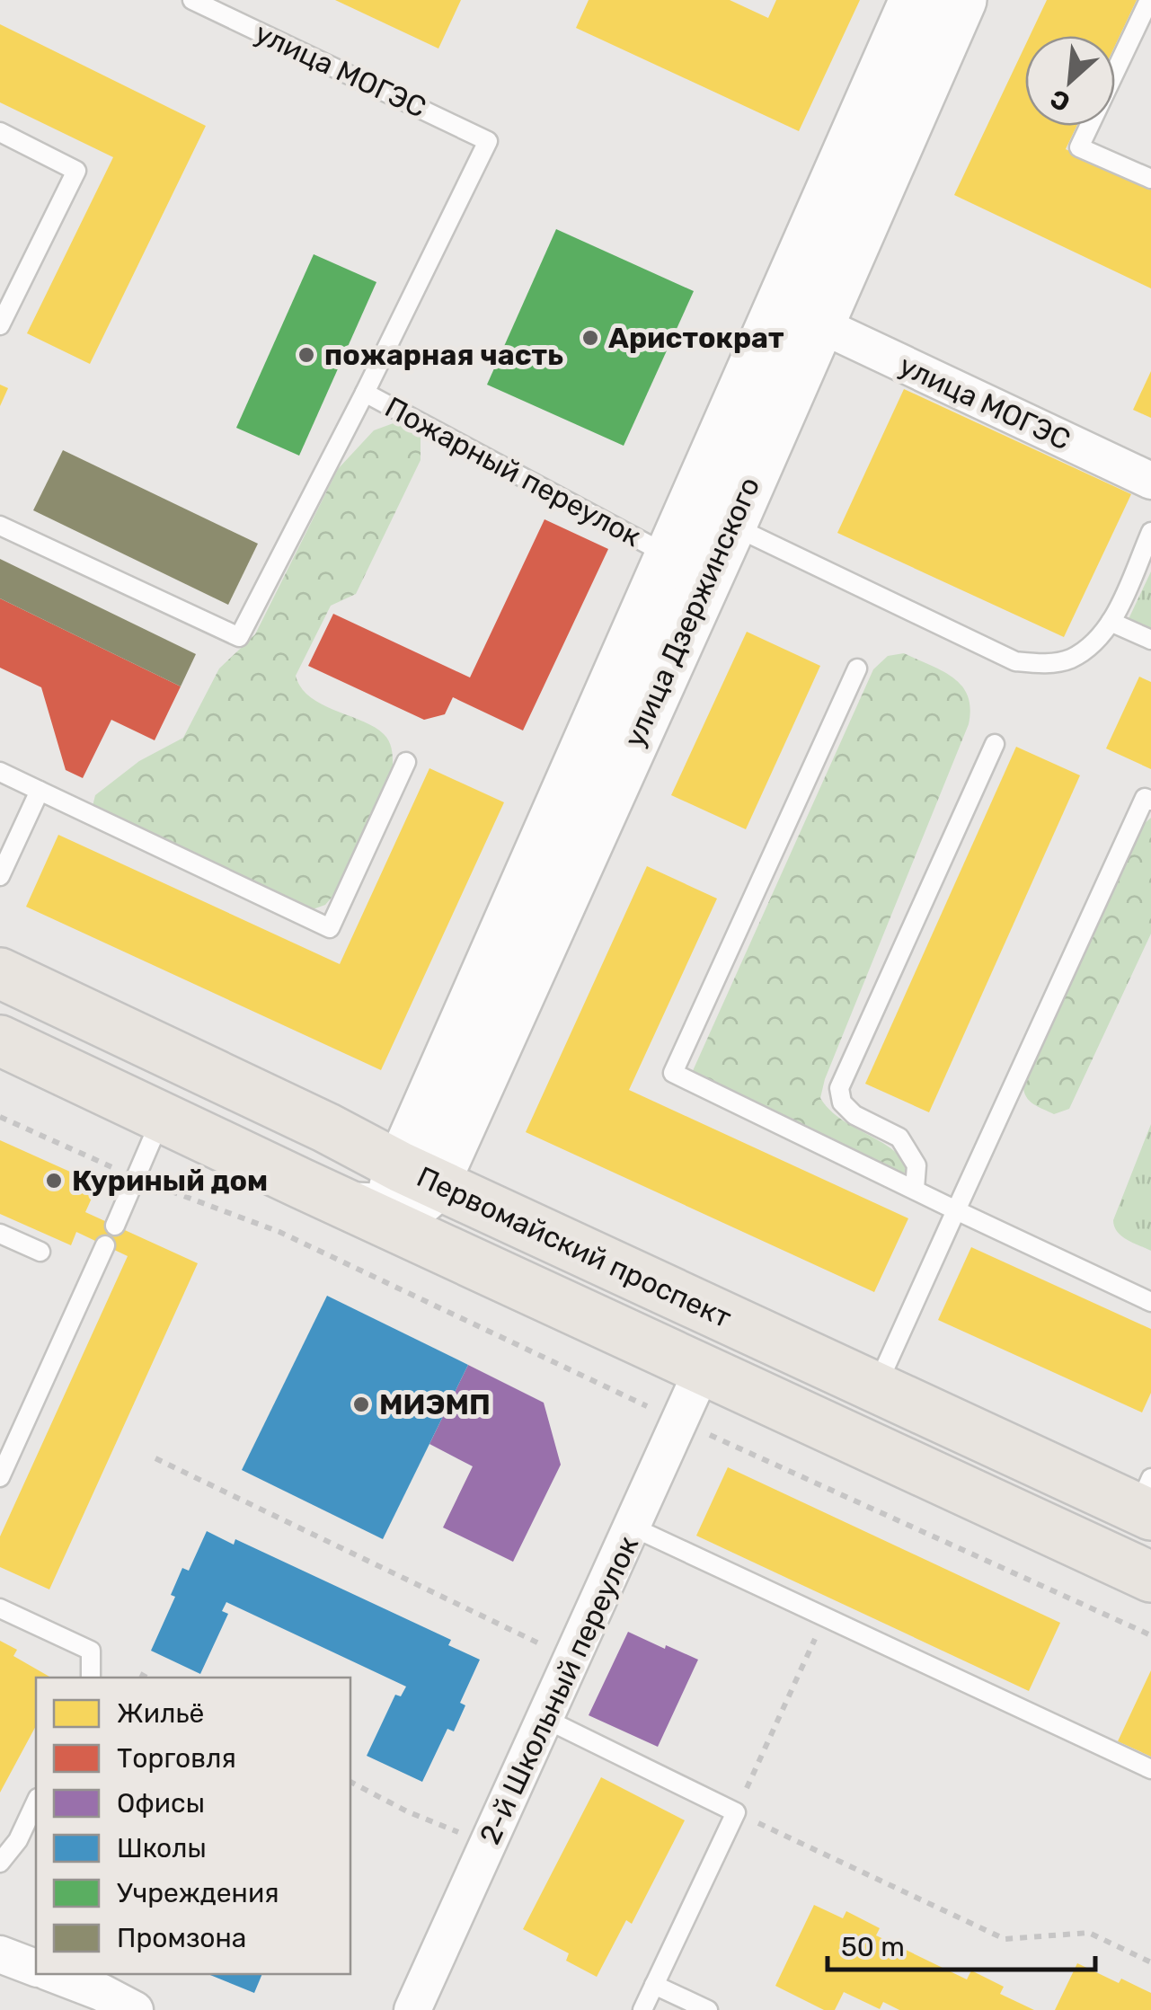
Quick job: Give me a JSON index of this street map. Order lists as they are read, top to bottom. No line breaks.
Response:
{"streets":{"main road":["улица Дзержинского","Первомайский проспект"],"street":["улица МОГЭС","2-й Школьный переулок"],"lane":["Пожарный переулок"]},"crossings":[["улица МОГЭС","Пожарный переулок"],["улица МОГЭС","улица Дзержинского"],["Пожарный переулок","улица Дзержинского"],["улица Дзержинского","Первомайский проспект"],["Первомайский проспект","2-й Школьный переулок"]],"places":["Аристократ","пожарная часть","Куриный дом","МИЭМП"],"legend":["Жильё","Торговля","Офисы","Школы","Учреждения","Промзона"],"scale_bar":"50 m","north":"bottom left"}
